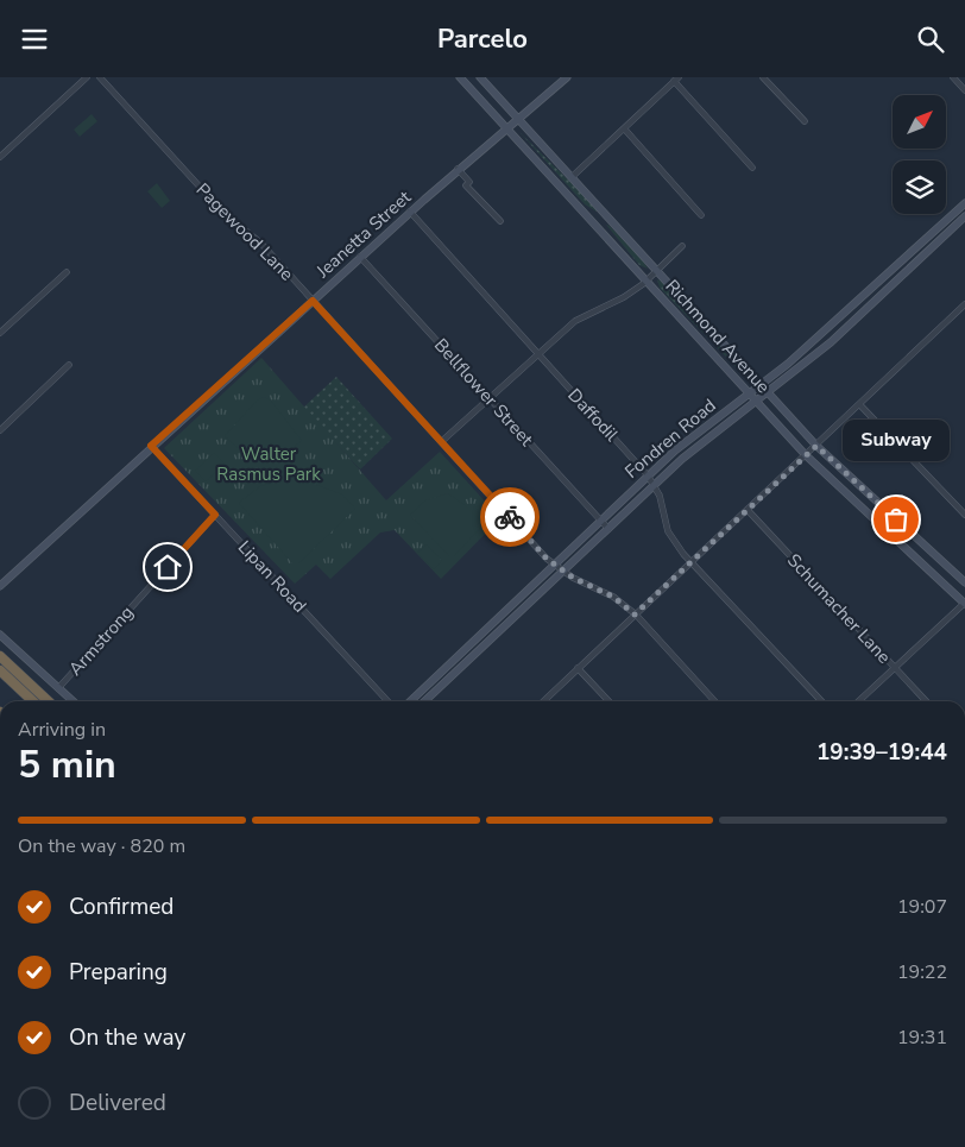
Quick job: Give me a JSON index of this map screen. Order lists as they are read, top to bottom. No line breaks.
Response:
{"streets":{"main road":["Jeanetta Street","Richmond Avenue","Fondren Road"],"street":["Pagewood Lane","Bellflower Street","Daffodil","Lipan Road","Schumacher Lane","Armstrong"]},"crossings":[["Pagewood Lane","Jeanetta Street"],["Pagewood Lane","Fondren Road"],["Jeanetta Street","Richmond Avenue"],["Jeanetta Street","Bellflower Street"],["Jeanetta Street","Daffodil"],["Jeanetta Street","Lipan Road"],["Richmond Avenue","Fondren Road"],["Bellflower Street","Fondren Road"],["Daffodil","Fondren Road"],["Lipan Road","Armstrong"]],"parks":["Walter Rasmus Park"],"places":["Subway"],"north":"top right","page":{"header":"Parcelo","bubble":"Subway","heading":["5 min","Arriving in","19:39–19:44"],"bar":"On the way · 820 m","list":[["Confirmed","19:07"],["Preparing","19:22"],["On the way","19:31"],"Delivered"]}}
